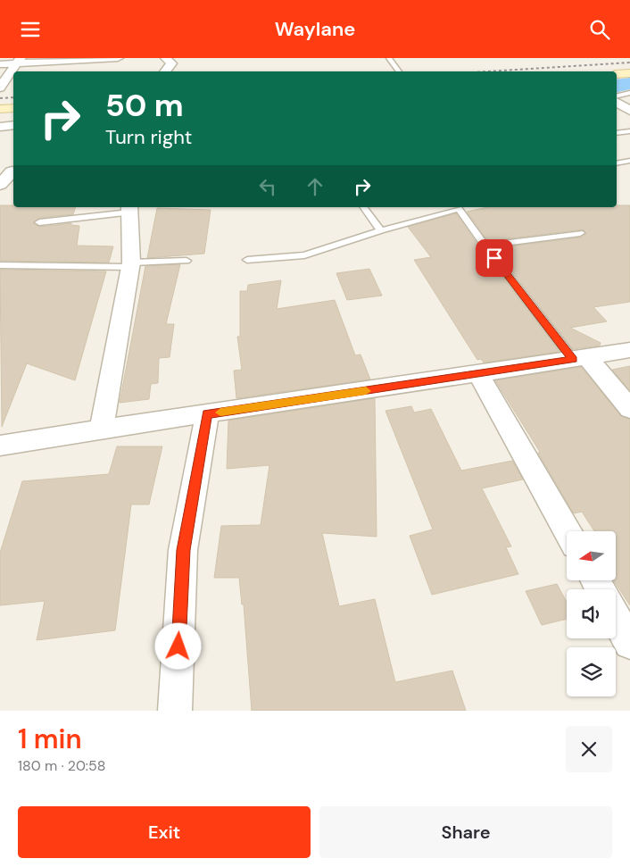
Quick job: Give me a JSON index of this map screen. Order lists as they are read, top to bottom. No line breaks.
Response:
{"north":"left","page":{"header":"Waylane","turn":["50 m","Turn right"],"heading":["1 min","180 m · 20:58"],"buttons":["Exit","Share"]}}
